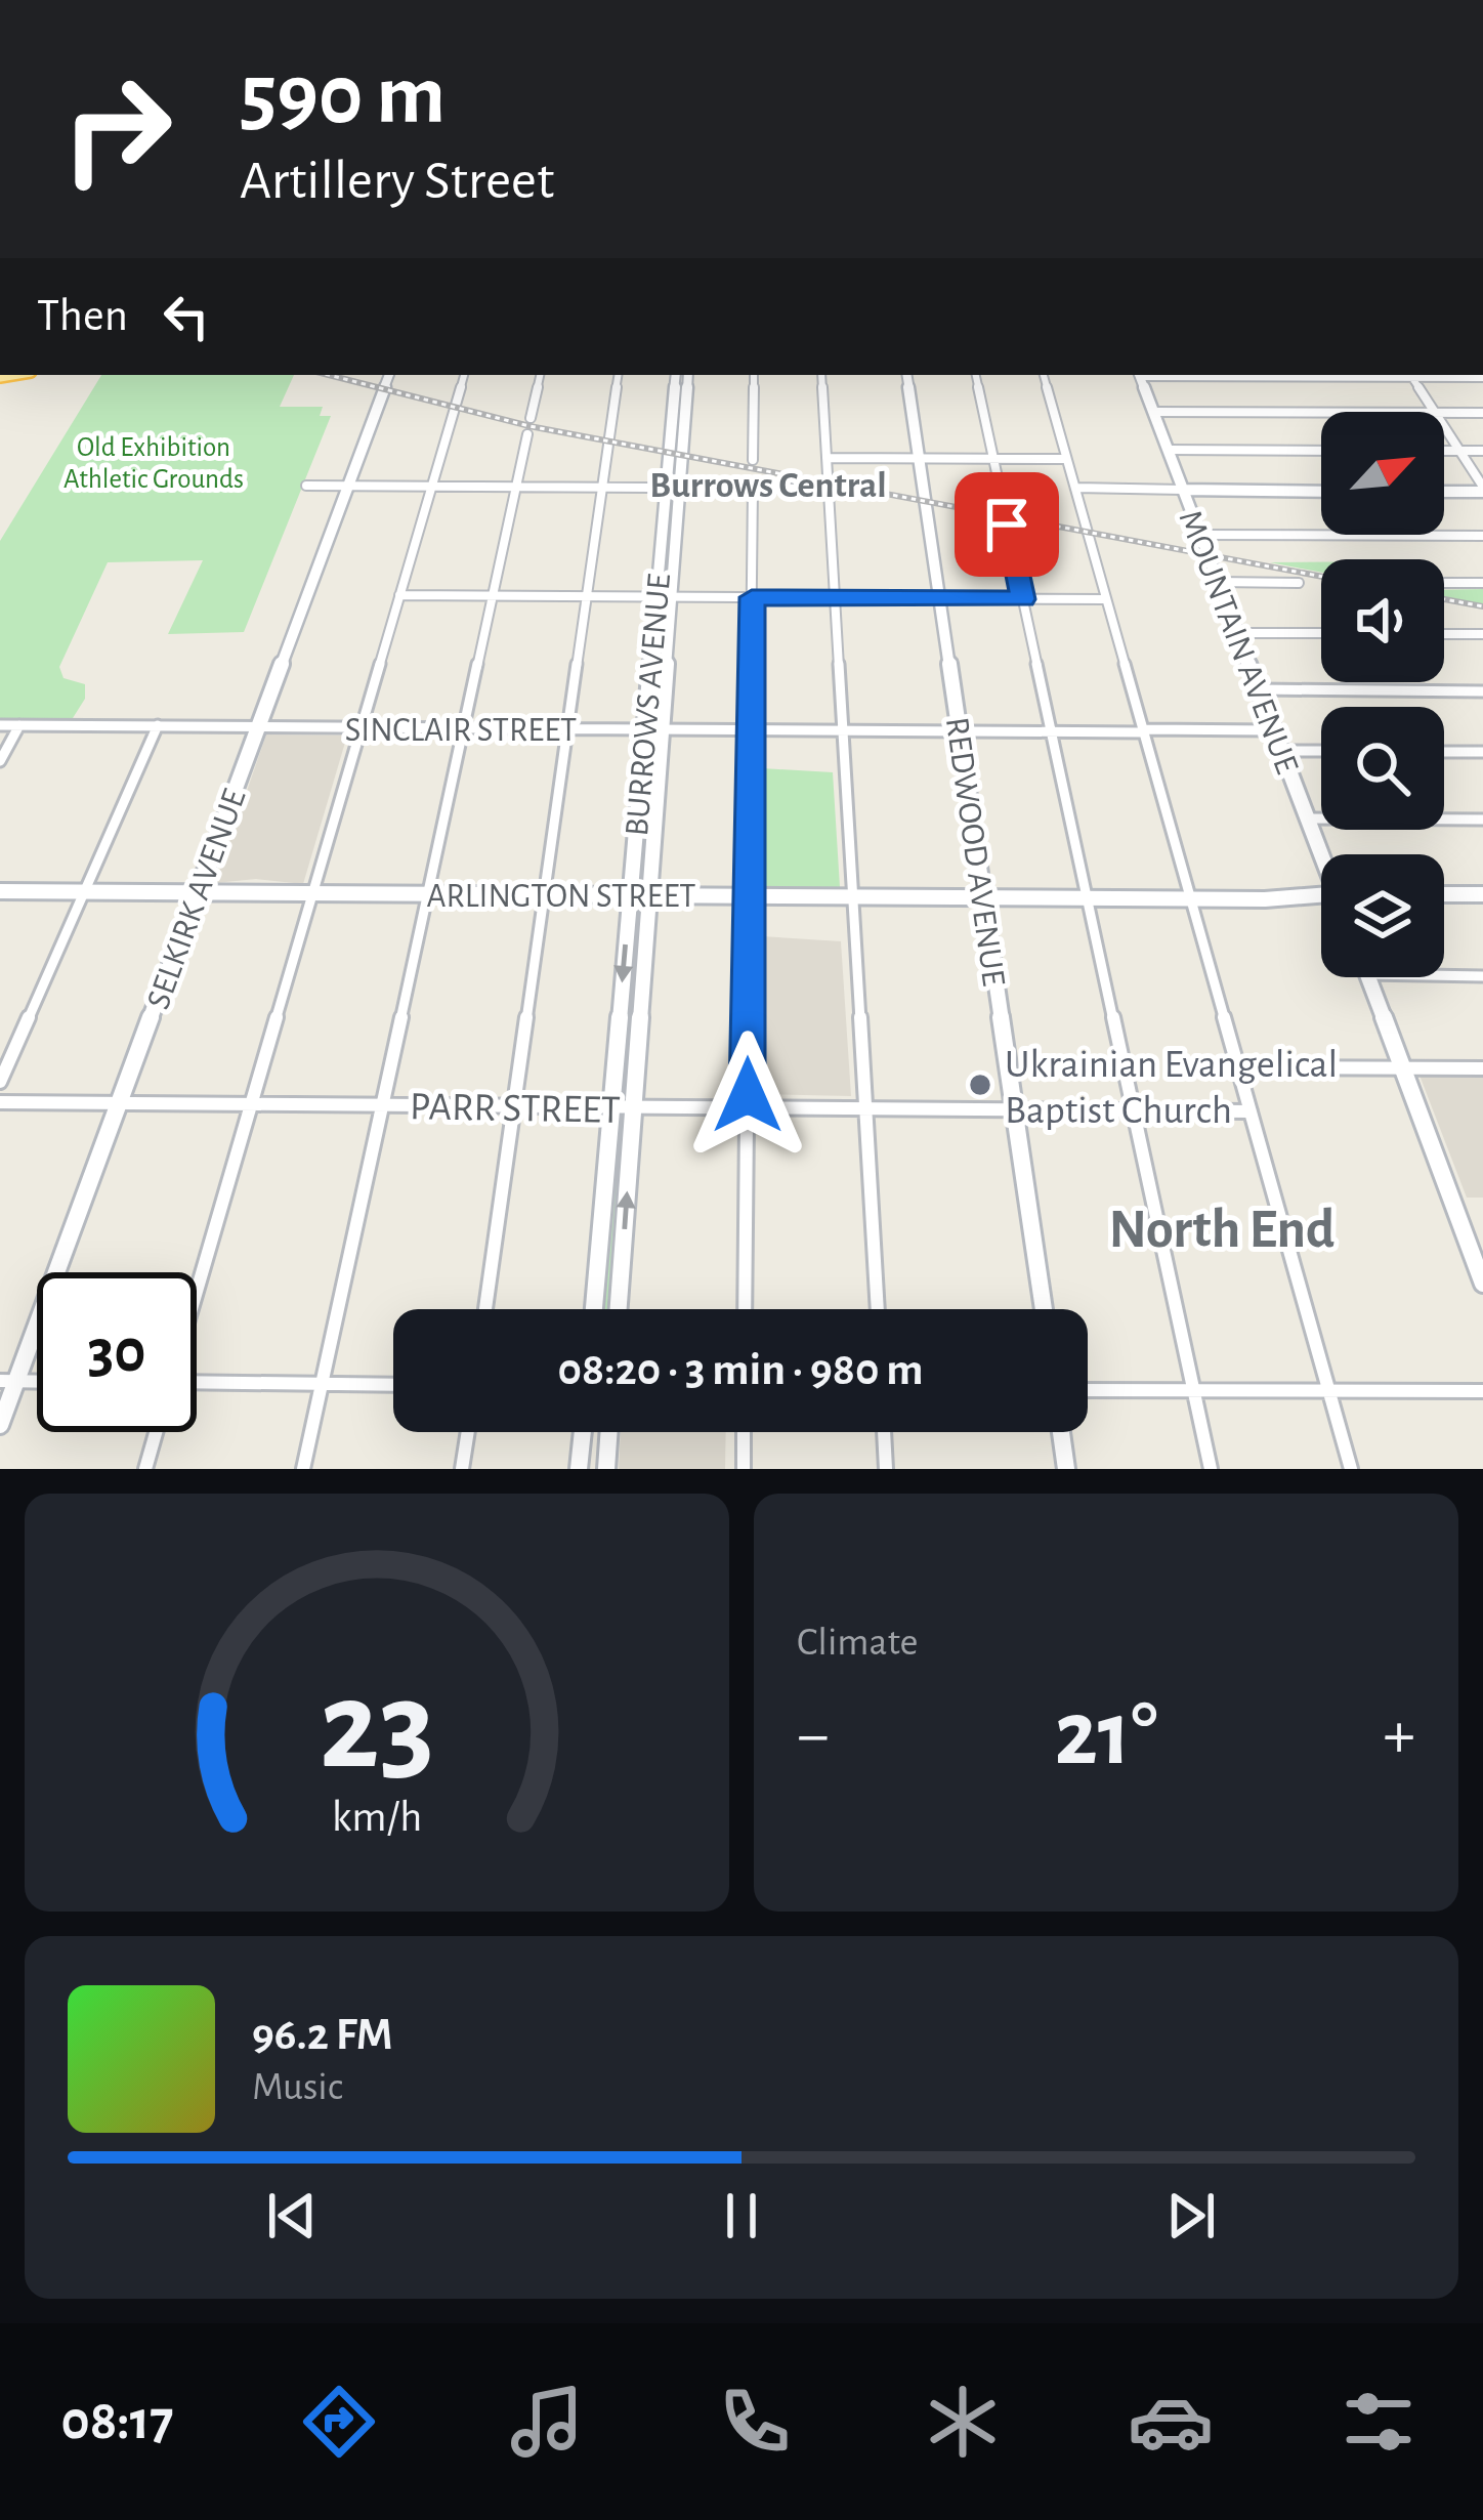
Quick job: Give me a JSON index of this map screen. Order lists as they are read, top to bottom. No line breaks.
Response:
{"streets":{"street":["MOUNTAIN AVENUE","BURROWS AVENUE","SINCLAIR STREET","REDWOOD AVENUE","ARLINGTON STREET","SELKIRK AVENUE","PARR STREET"]},"crossings":[["MOUNTAIN AVENUE","SINCLAIR STREET"],["BURROWS AVENUE","SINCLAIR STREET"],["BURROWS AVENUE","ARLINGTON STREET"],["BURROWS AVENUE","PARR STREET"],["SINCLAIR STREET","REDWOOD AVENUE"],["SINCLAIR STREET","SELKIRK AVENUE"],["REDWOOD AVENUE","ARLINGTON STREET"],["REDWOOD AVENUE","PARR STREET"],["ARLINGTON STREET","SELKIRK AVENUE"],["SELKIRK AVENUE","PARR STREET"]],"districts":["Burrows Central","North End"],"parks":["Old Exhibition Athletic Grounds"],"places":["Ukrainian Evangelical Baptist Church"],"north":"top right","page":{"turn":["590 m","Artillery Street"],"then":"Then","limit":"30","trip":"08:20 · 3 min · 980 m","tile":"Climate","heat":["−","21°","+"],"song":["96.2 FM","Music"],"tabs":"08:17","gauge":["23","km/h"]}}
